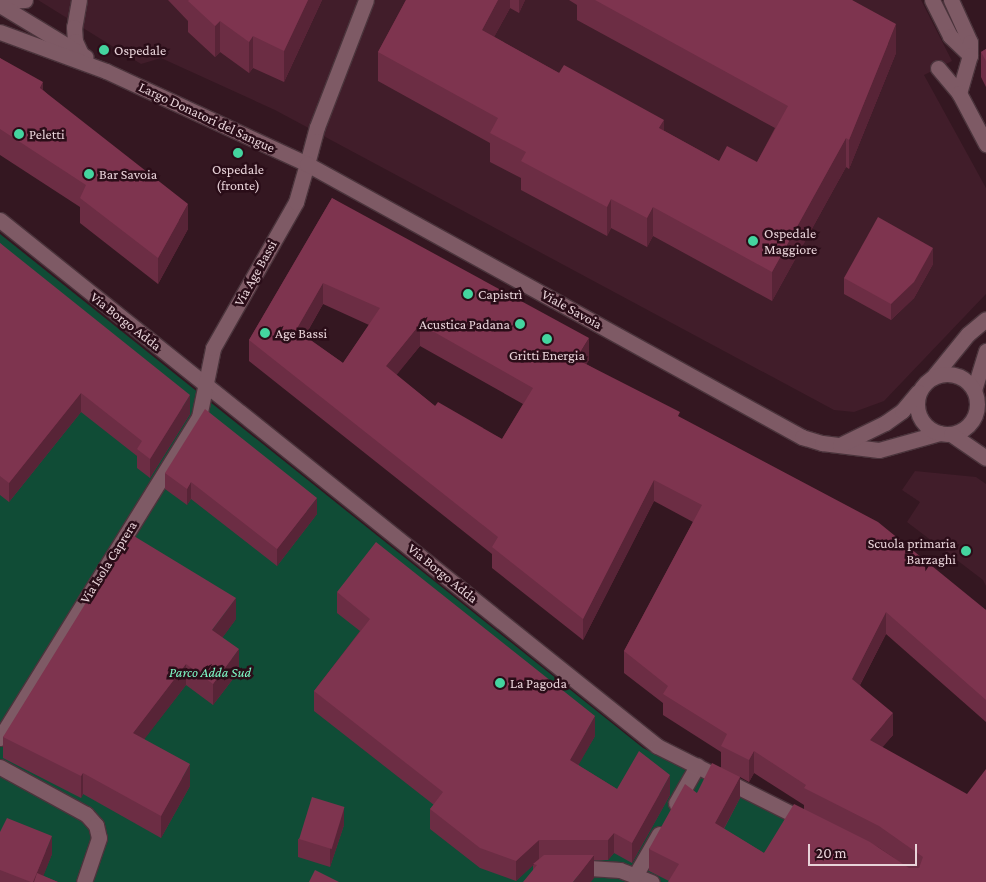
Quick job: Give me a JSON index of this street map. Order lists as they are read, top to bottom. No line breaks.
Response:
{"streets":{"street":["Largo Donatori del Sangue","Via Age Bassi","Viale Savoia","Via Borgo Adda","Via Isola Caprera"]},"crossings":[["Largo Donatori del Sangue","Via Age Bassi"],["Largo Donatori del Sangue","Viale Savoia"],["Via Age Bassi","Viale Savoia"],["Via Age Bassi","Via Borgo Adda"],["Via Age Bassi","Via Isola Caprera"],["Via Borgo Adda","Via Isola Caprera"]],"parks":["Parco Adda Sud"],"places":["Ospedale","Peletti","Ospedale (fronte)","Bar Savoia","Ospedale Maggiore","Capistrì","Acustica Padana","Age Bassi","Gritti Energia","Scuola primaria Barzaghi","La Pagoda"],"scale_bar":"20 m"}
